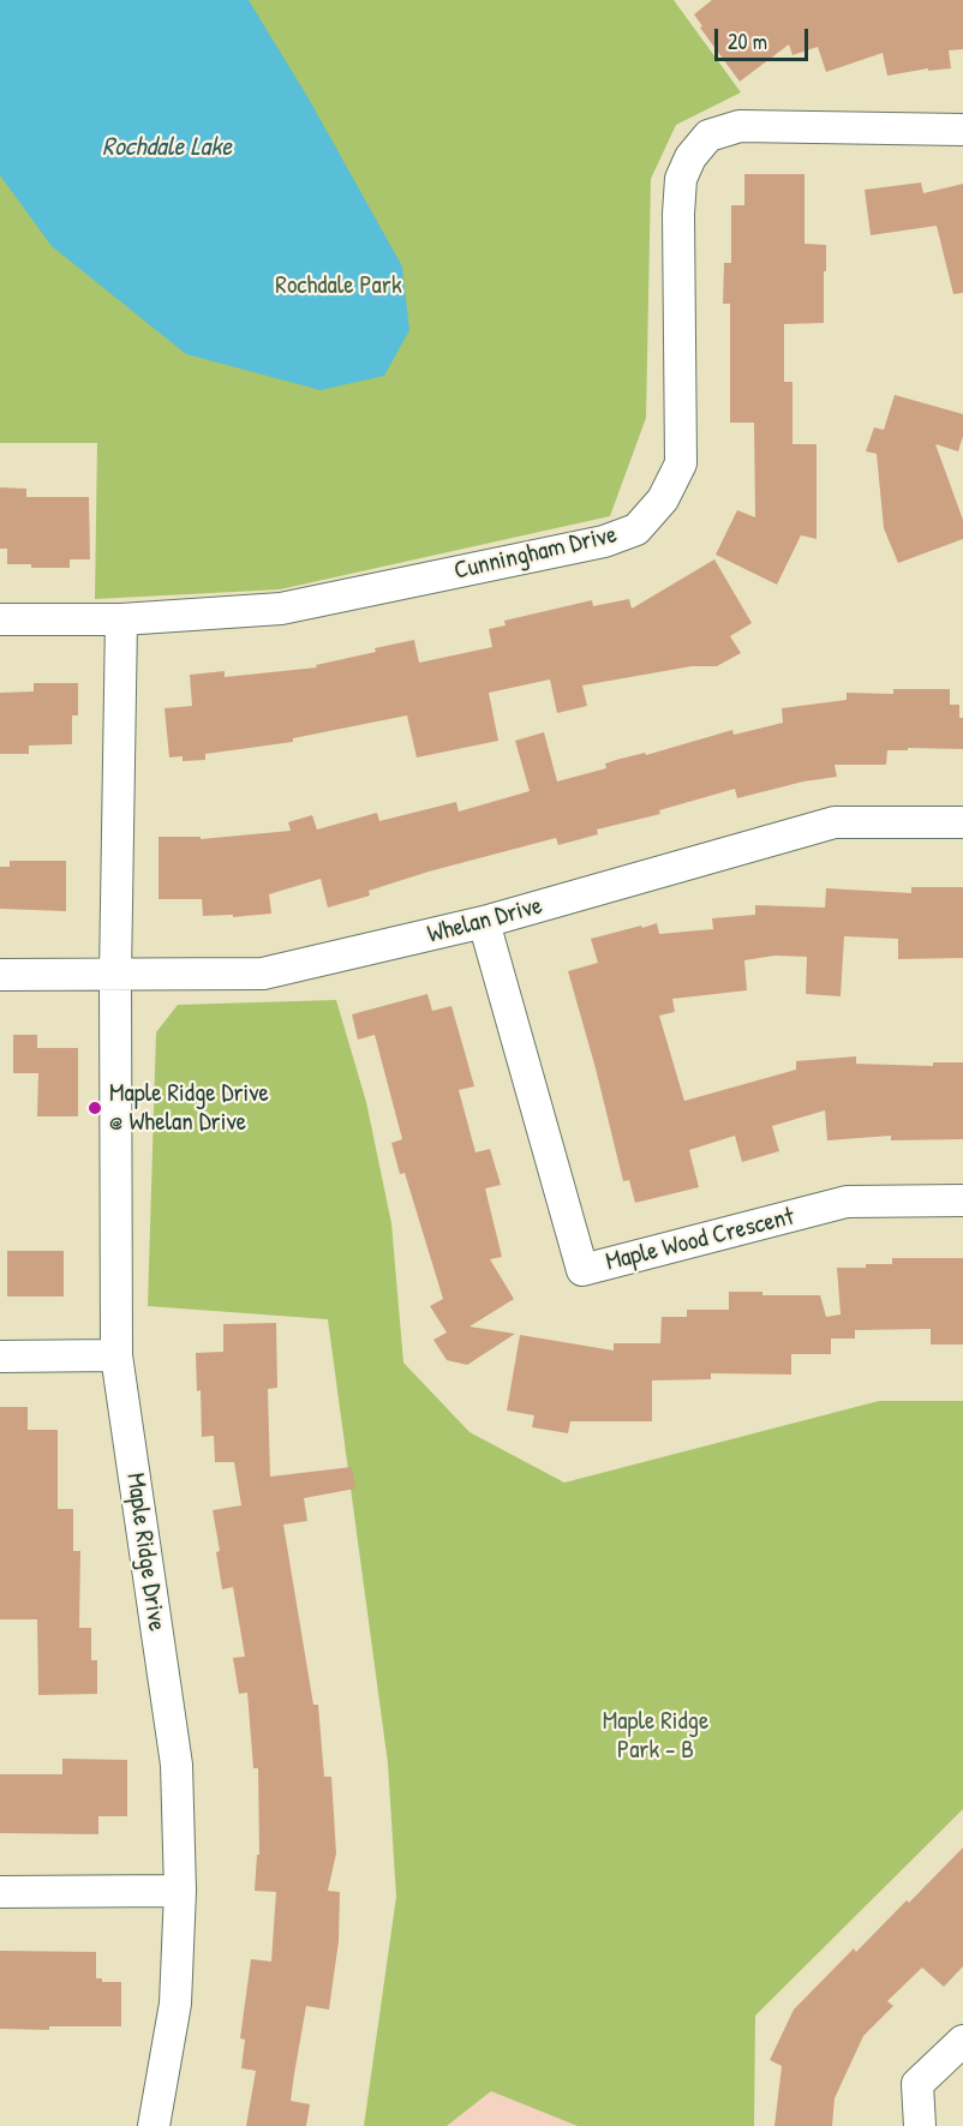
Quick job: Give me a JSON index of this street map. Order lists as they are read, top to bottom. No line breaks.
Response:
{"streets":{"street":["Cunningham Drive","Whelan Drive","Maple Wood Crescent","Maple Ridge Drive"]},"crossings":[["Whelan Drive","Maple Wood Crescent"],["Whelan Drive","Maple Ridge Drive"]],"water":["Rochdale Lake"],"parks":["Rochdale Park","Maple Ridge Park - B"],"places":["Maple Ridge Drive @ Whelan Drive"],"scale_bar":"20 m"}
